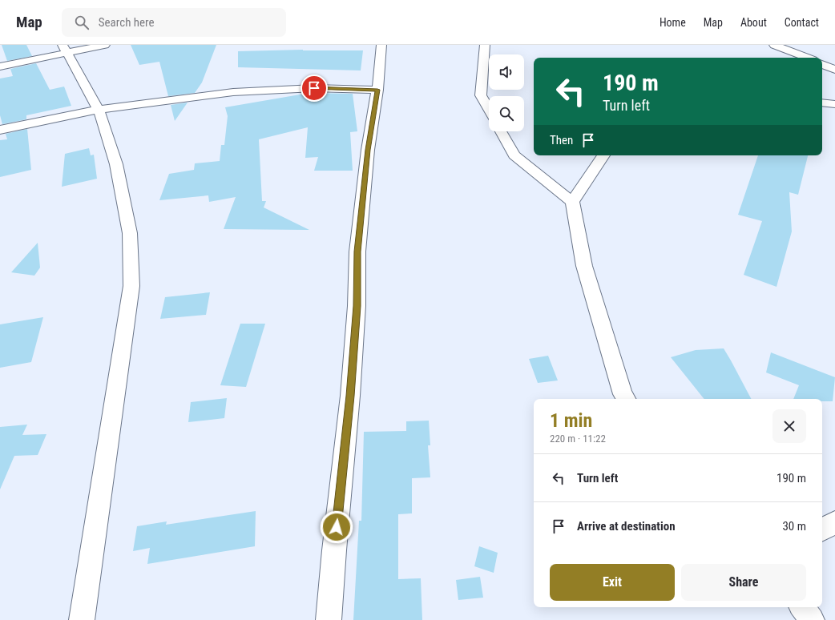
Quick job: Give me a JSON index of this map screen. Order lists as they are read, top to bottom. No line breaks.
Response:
{"page":{"header":"Map","search":"Search here","nav":["Home","Map","About","Contact"],"turn":["190 m","Turn left"],"then":"Then","heading":["1 min","220 m · 11:22"],"list":[{"name":"Turn left","value":"190 m"},{"name":"Arrive at destination","value":"30 m"}],"buttons":["Exit","Share"]}}
